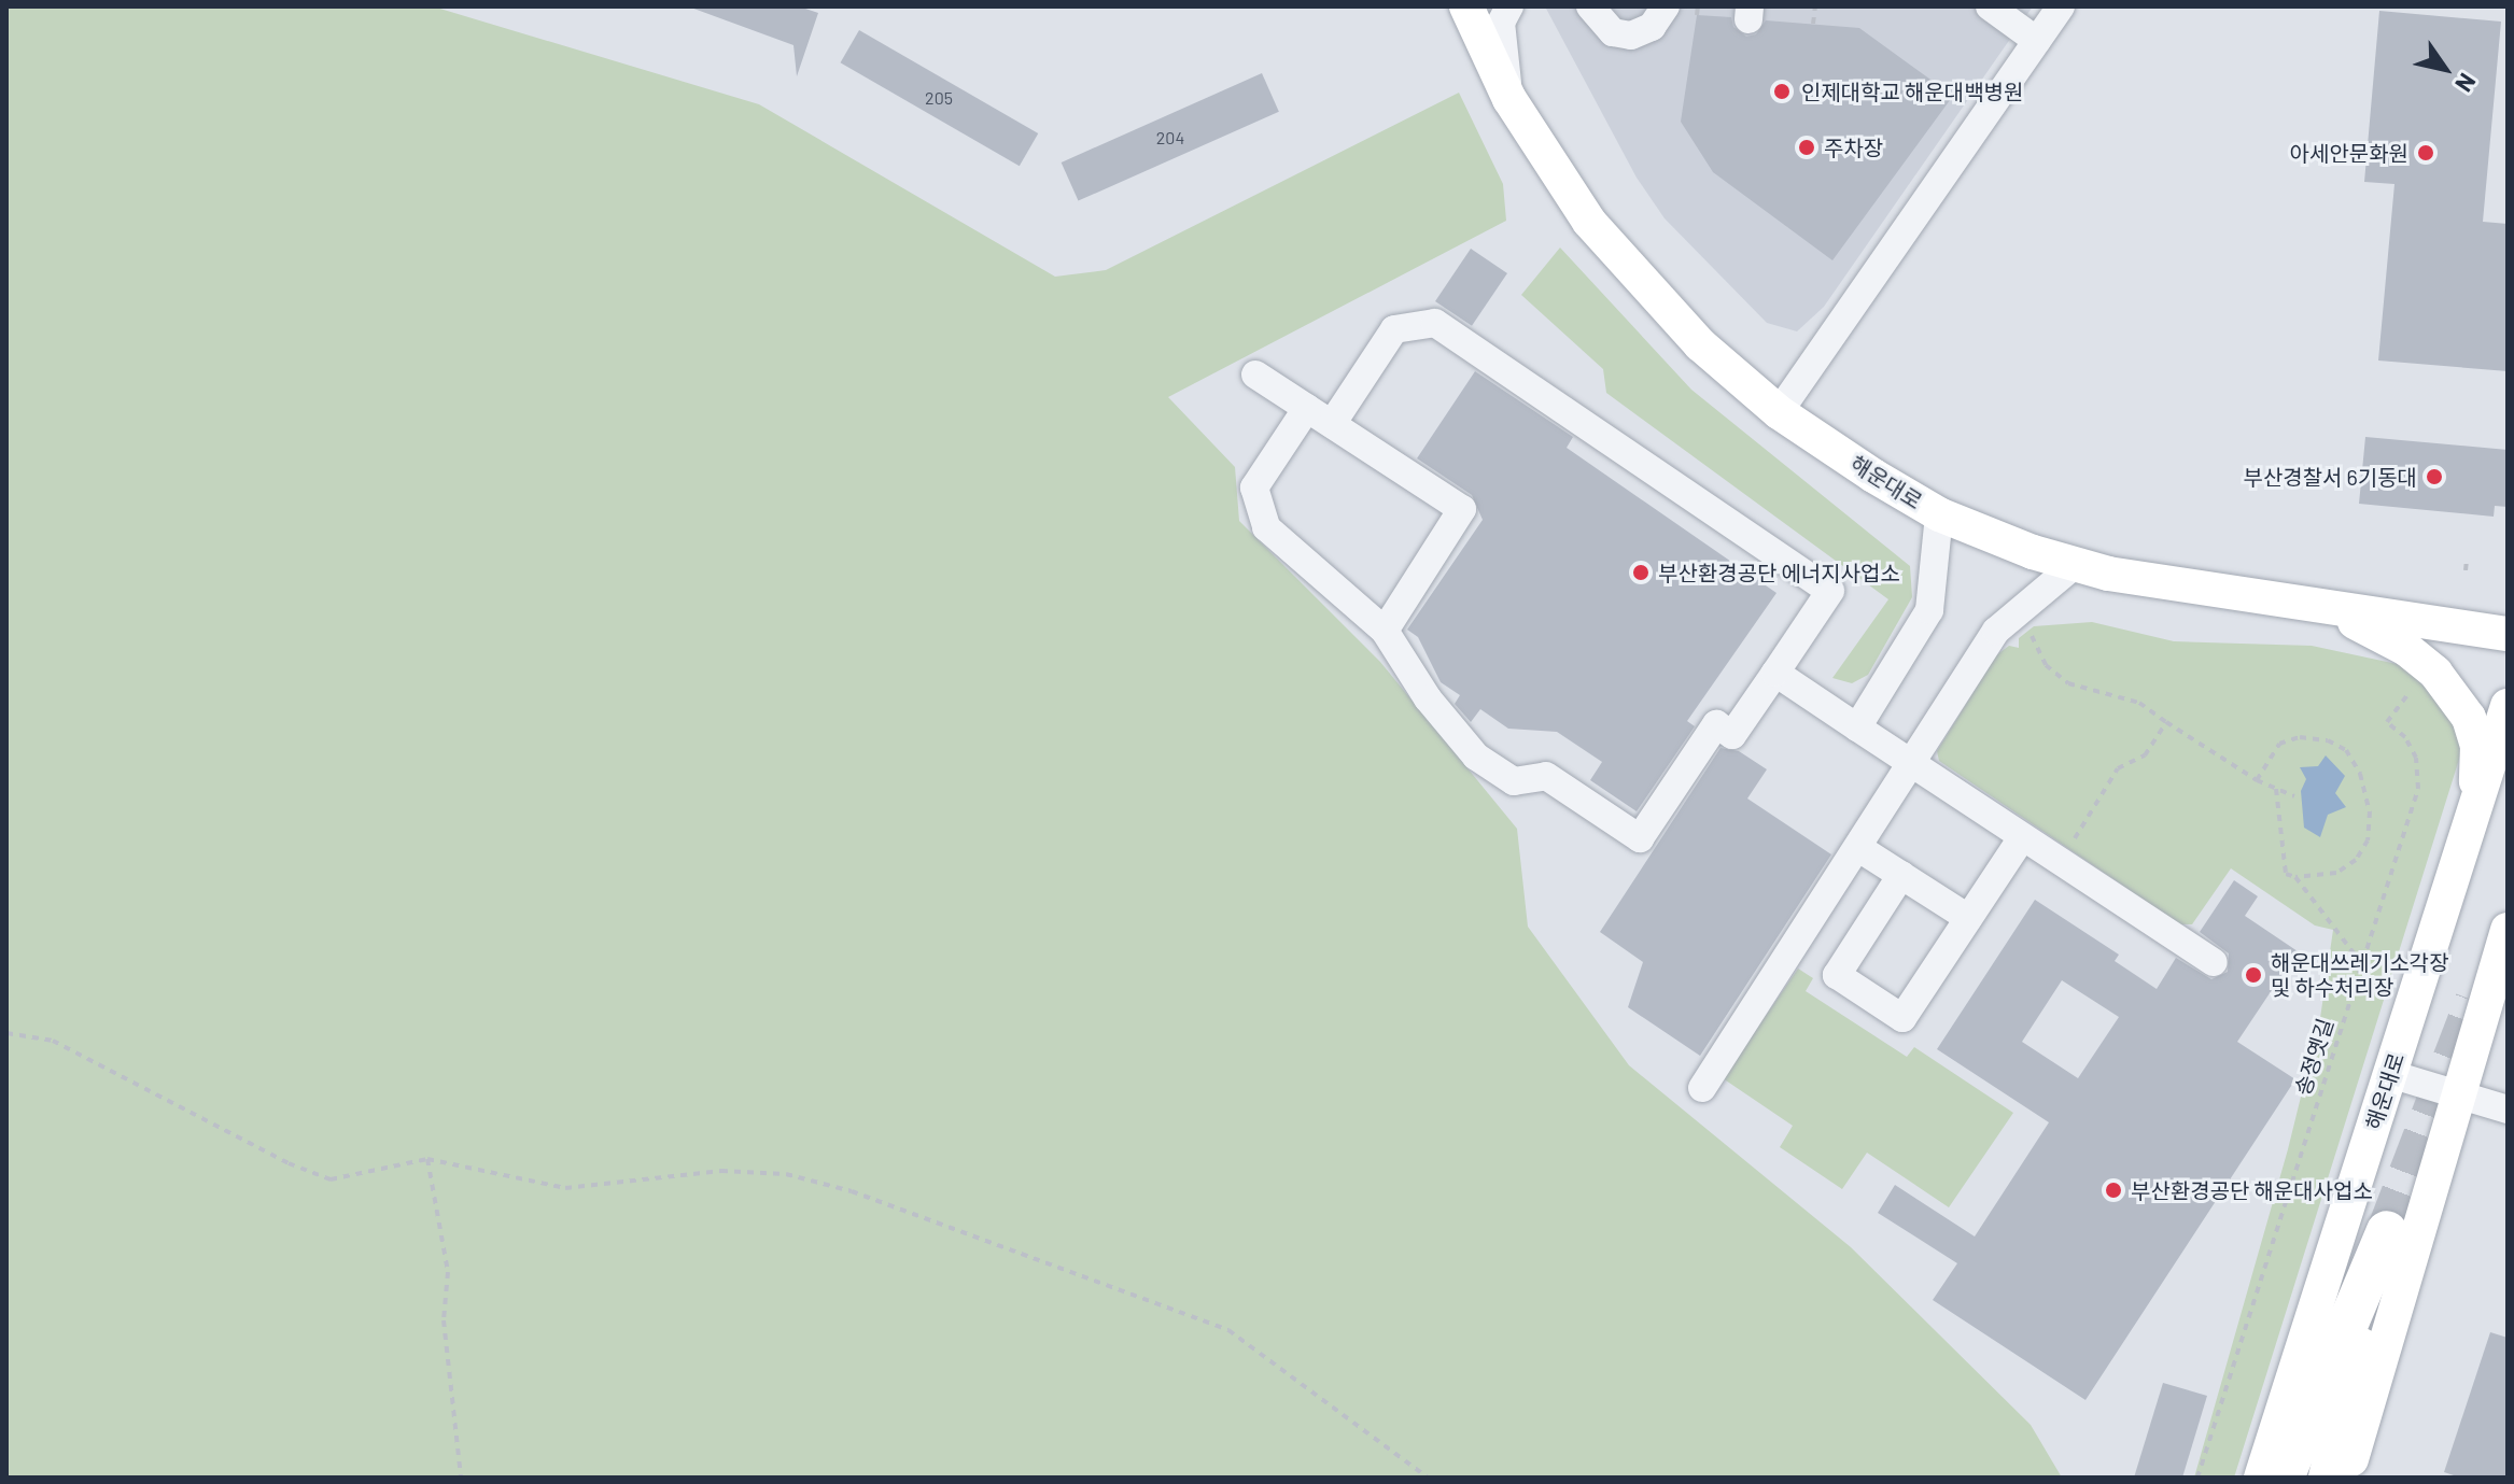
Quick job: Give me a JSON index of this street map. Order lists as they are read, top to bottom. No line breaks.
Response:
{"streets":{"main road":["해운대로"],"path":["송정옛길"]},"places":["인제대학교 해운대백병원","주차장","아세안문화원","부산경찰서 6기동대","부산환경공단 에너지사업소","해운대쓰레기소각장 및 하수처리장","부산환경공단 해운대사업소"],"house_numbers":["205","204"],"north":"bottom right"}
